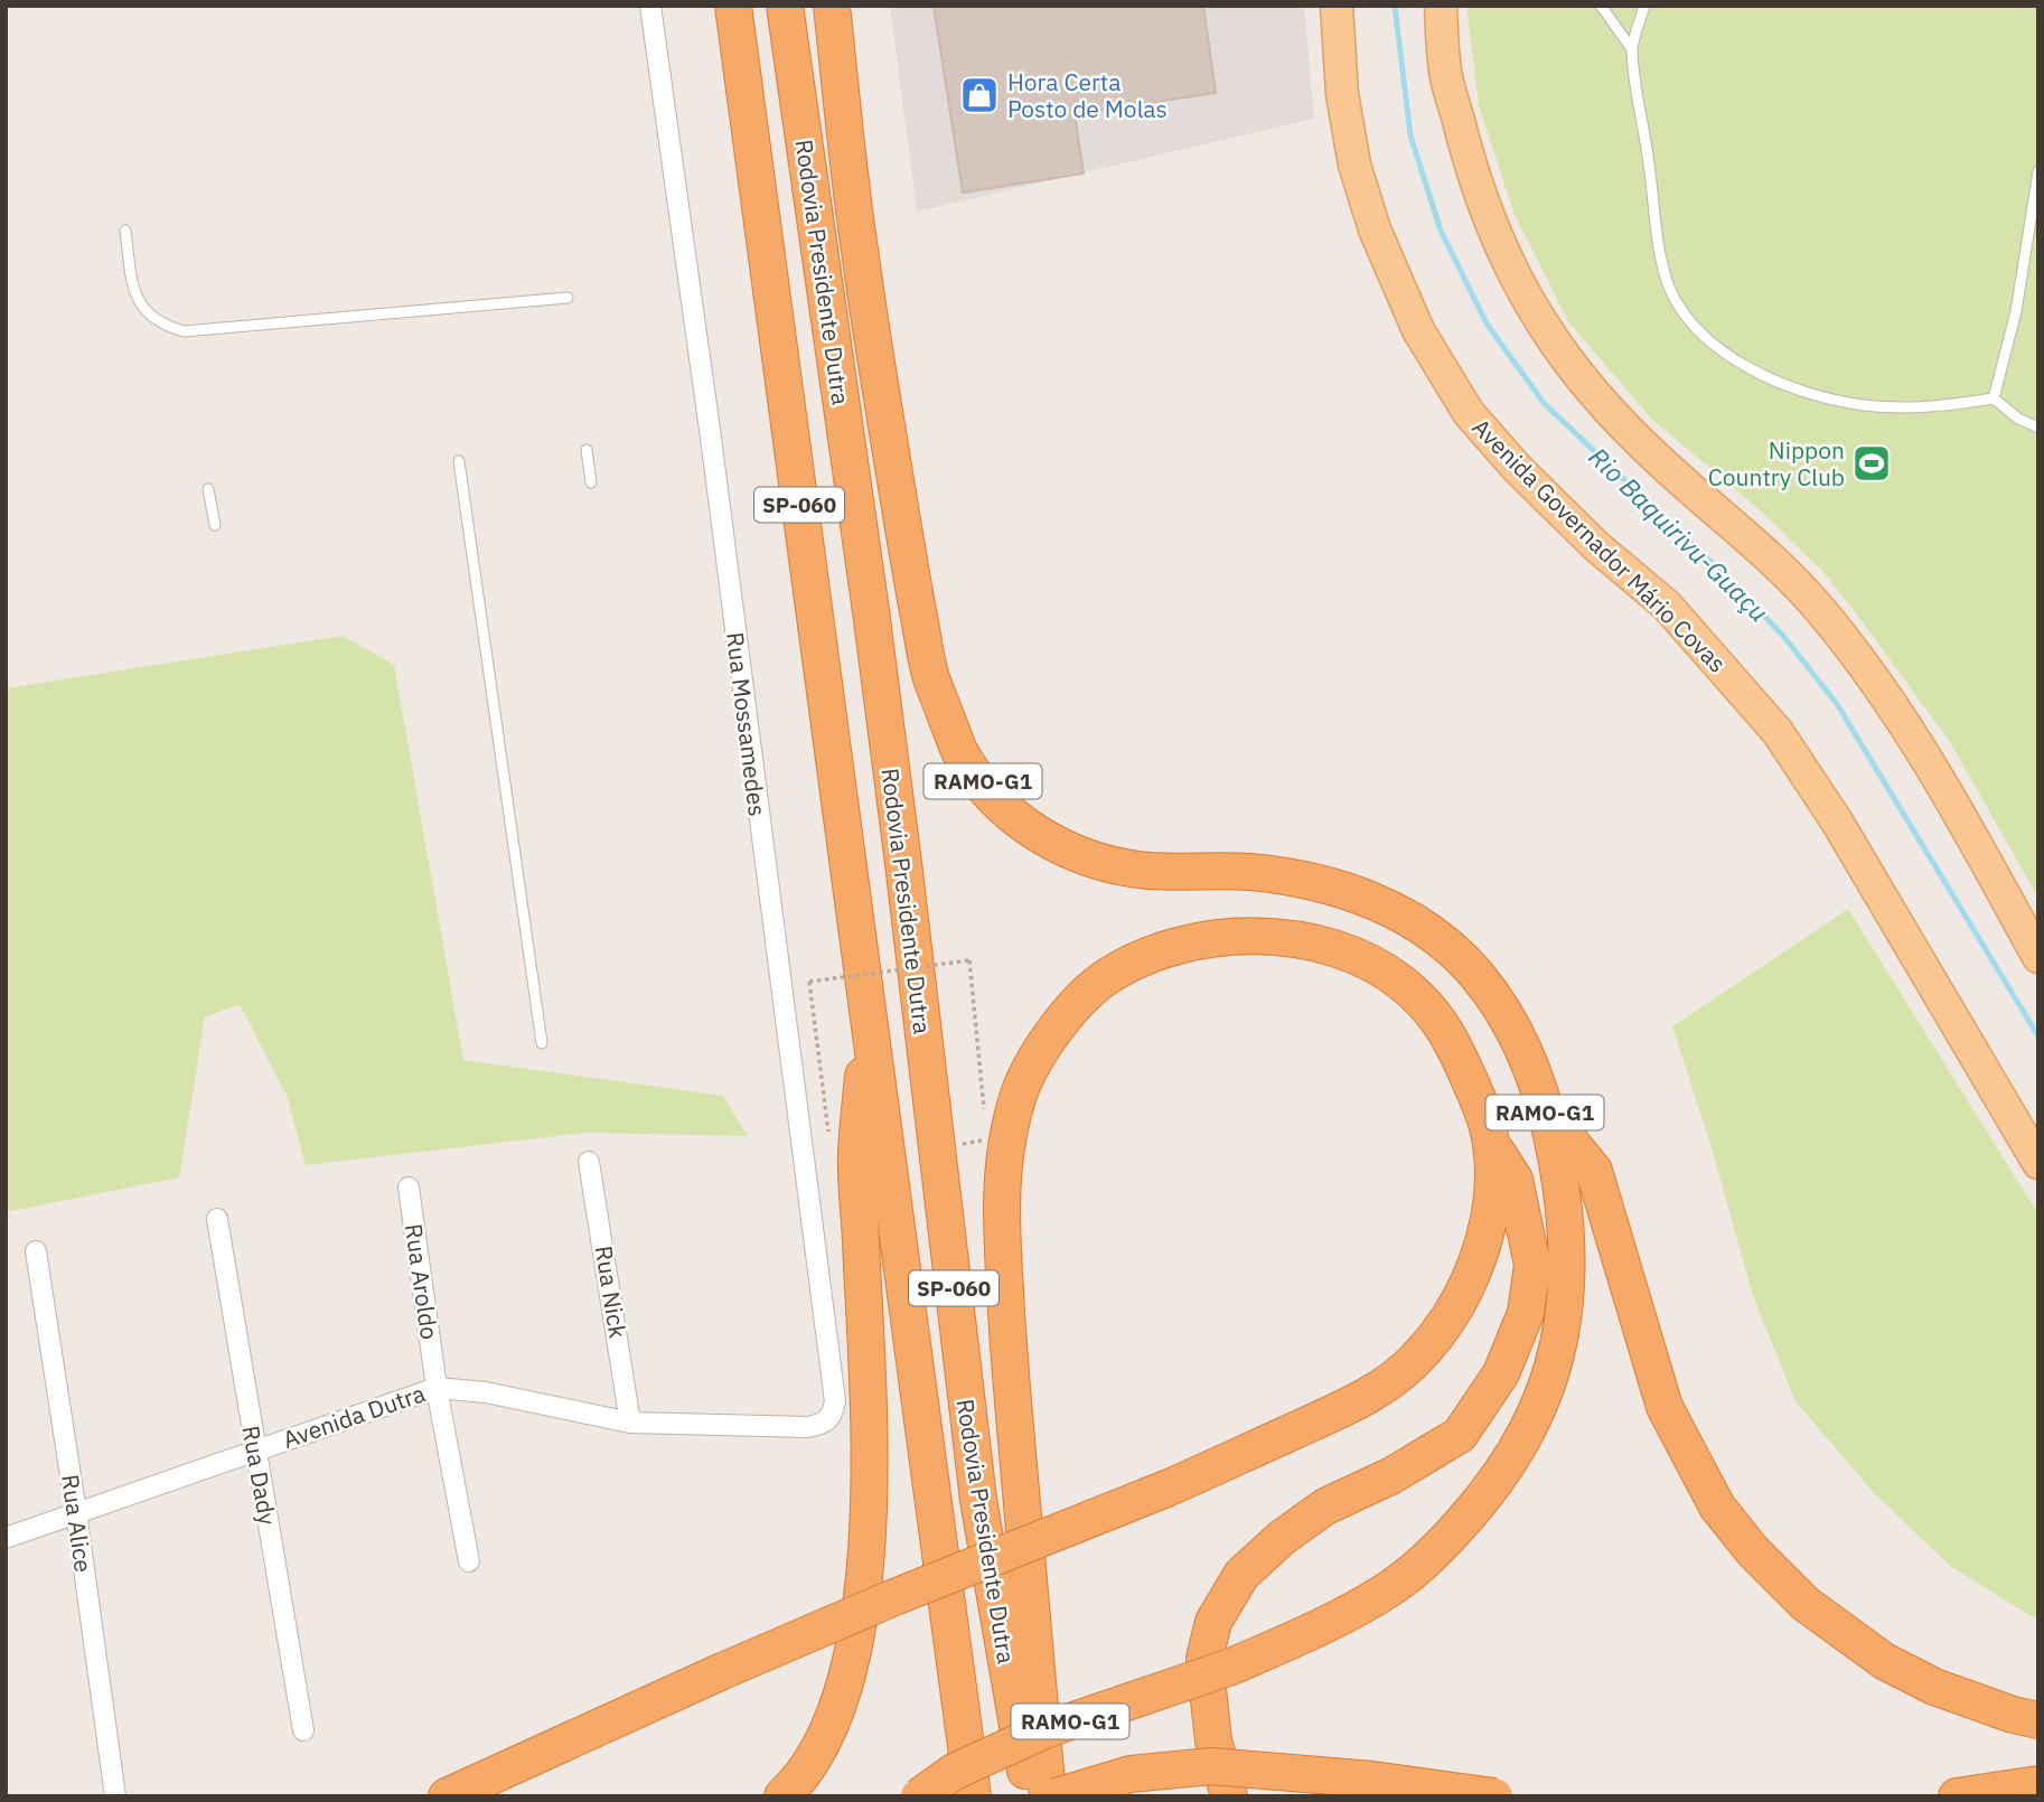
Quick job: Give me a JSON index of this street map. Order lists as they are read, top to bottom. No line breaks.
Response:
{"streets":{"highway":["Rodovia Presidente Dutra","SP-060","RAMO-G1"],"main road":["Avenida Governador Mário Covas"],"street":["Rua Mossamedes","Rua Aroldo","Rua Nick","Avenida Dutra","Rua Dady","Rua Alice"]},"crossings":[["Rua Mossamedes","Avenida Dutra"],["Rua Aroldo","Avenida Dutra"],["Rua Nick","Avenida Dutra"],["Avenida Dutra","Rua Dady"],["Avenida Dutra","Rua Alice"]],"water":["Rio Baquirivu-Guaçu"],"places":{"shop":["Hora Certa Posto de Molas"],"sports":["Nippon Country Club"]}}
